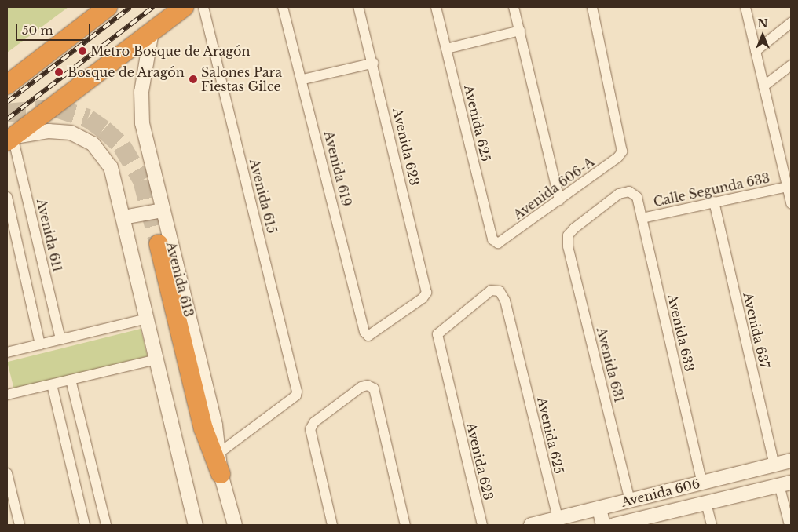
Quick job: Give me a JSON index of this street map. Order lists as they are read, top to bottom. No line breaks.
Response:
{"streets":{"street":["Avenida 625","Avenida 623","Avenida 619","Avenida 606-A","Calle Segunda 633","Avenida 615","Avenida 611","Avenida 613","Avenida 637","Avenida 633","Avenida 631","Avenida 606"]},"crossings":[["Avenida 625","Avenida 623"],["Avenida 625","Avenida 606-A"],["Avenida 625","Avenida 606"],["Avenida 623","Avenida 619"],["Calle Segunda 633","Avenida 637"],["Calle Segunda 633","Avenida 633"],["Avenida 615","Avenida 613"],["Avenida 637","Avenida 606"],["Avenida 633","Avenida 631"],["Avenida 633","Avenida 606"],["Avenida 631","Avenida 606"]],"places":["Metro Bosque de Aragón","Bosque de Aragón","Salones Para Fiestas Gilce"],"scale_bar":"50 m","north":"top"}
